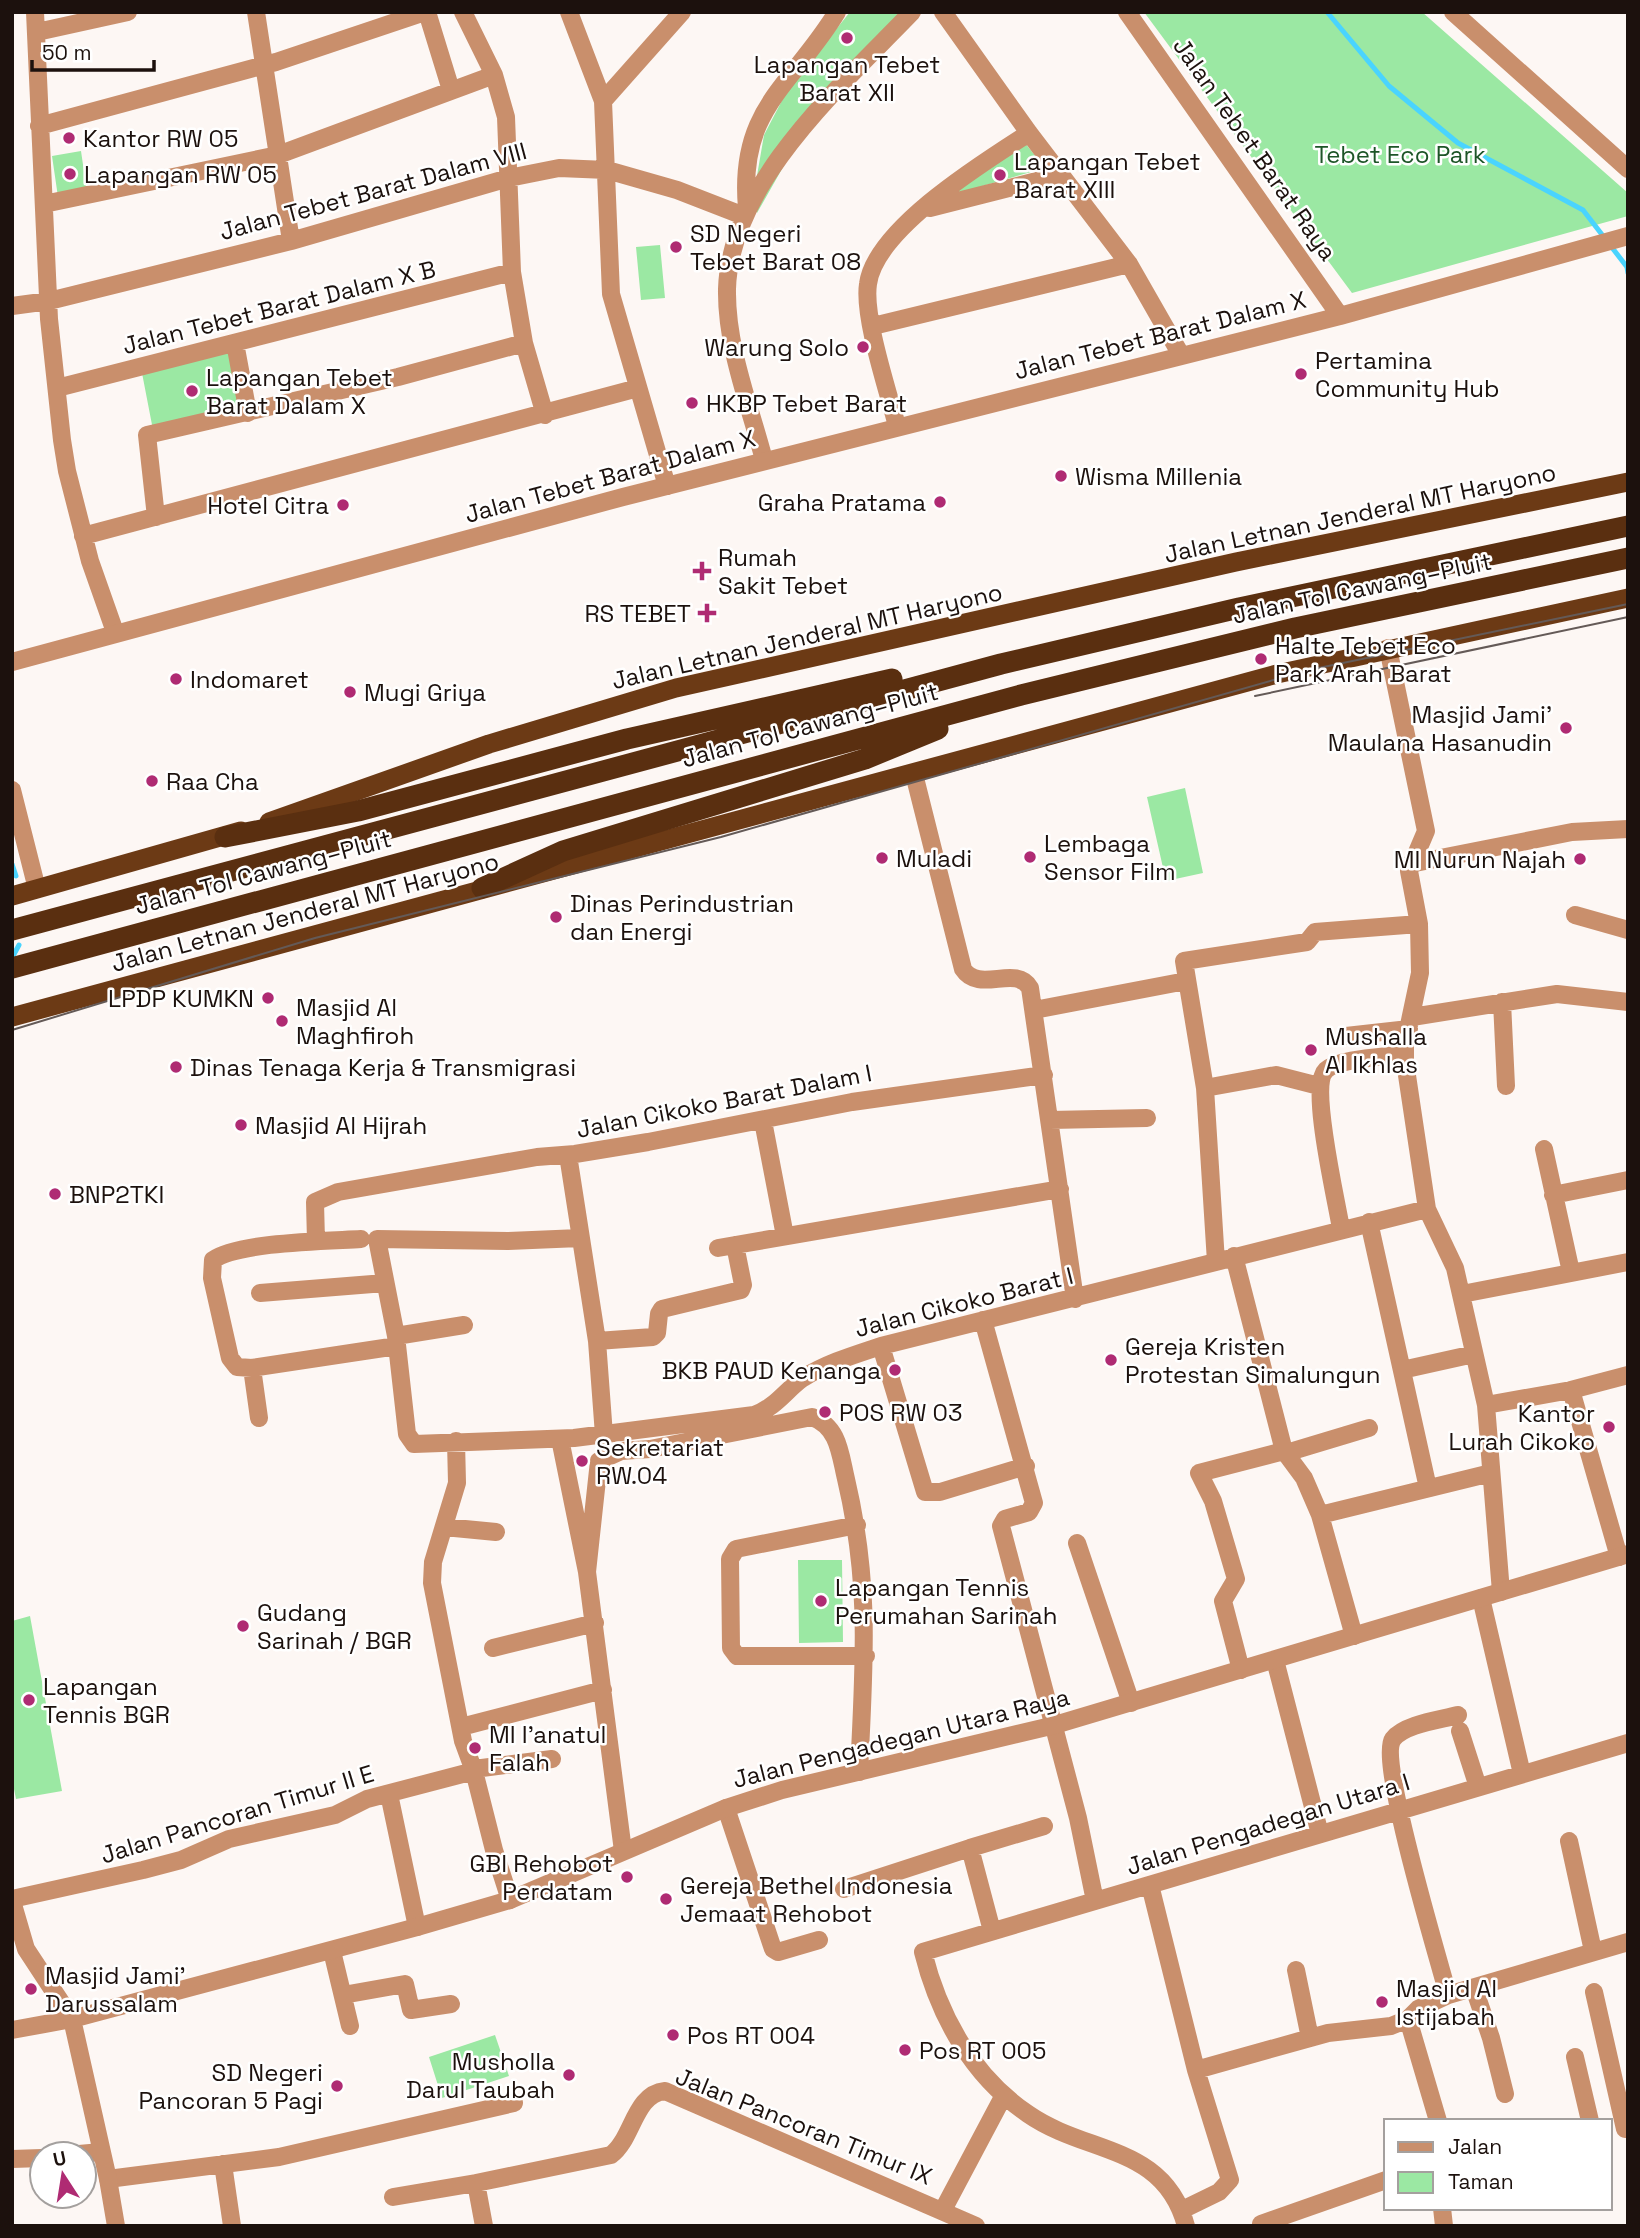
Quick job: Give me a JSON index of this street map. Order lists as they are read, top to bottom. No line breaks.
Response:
{"streets":{"highway":["Jalan Letnan Jenderal MT Haryono","Jalan Tol Cawang–Pluit"],"street":["Jalan Tebet Barat Raya","Jalan Tebet Barat Dalam VIII","Jalan Tebet Barat Dalam X B","Jalan Tebet Barat Dalam X","Jalan Cikoko Barat Dalam I","Jalan Cikoko Barat I","Jalan Pengadegan Utara Raya","Jalan Pancoran Timur II E","Jalan Pengadegan Utara I","Jalan Pancoran Timur IX"]},"crossings":[["Jalan Tebet Barat Raya","Jalan Tebet Barat Dalam X"],["Jalan Cikoko Barat Dalam I","Jalan Cikoko Barat I"]],"parks":["Tebet Eco Park"],"places":{"other":["Lapangan Tebet Barat XII","Kantor RW 05","Lapangan RW 05","Lapangan Tebet Barat XIII","SD Negeri Tebet Barat 08","Warung Solo","Pertamina Community Hub","Lapangan Tebet Barat Dalam X","HKBP Tebet Barat","Wisma Millenia","Graha Pratama","Hotel Citra","Halte Tebet Eco Park Arah Barat","Indomaret","Mugi Griya","Masjid Jami' Maulana Hasanudin","Raa Cha","Lembaga Sensor Film","Muladi","MI Nurun Najah","Dinas Perindustrian dan Energi","LPDP KUMKN","Masjid Al Maghfiroh","Mushalla Al Ikhlas","Dinas Tenaga Kerja & Transmigrasi","Masjid Al Hijrah","BNP2TKI","Gereja Kristen Protestan Simalungun","BKB PAUD Kenanga","POS RW 03","Kantor Lurah Cikoko","Sekretariat RW.04","Lapangan Tennis Perumahan Sarinah","Gudang Sarinah / BGR","Lapangan Tennis BGR","MI I'anatul Falah","GBI Rehobot Perdatam","Gereja Bethel Indonesia Jemaat Rehobot","Masjid Jami' Darussalam","Masjid Al Istijabah","Pos RT 004","Pos RT 005","Musholla Darul Taubah","SD Negeri Pancoran 5 Pagi"],"health":["Rumah Sakit Tebet","RS TEBET"]},"legend":["Jalan","Taman"],"scale_bar":"50 m","north":"top"}
